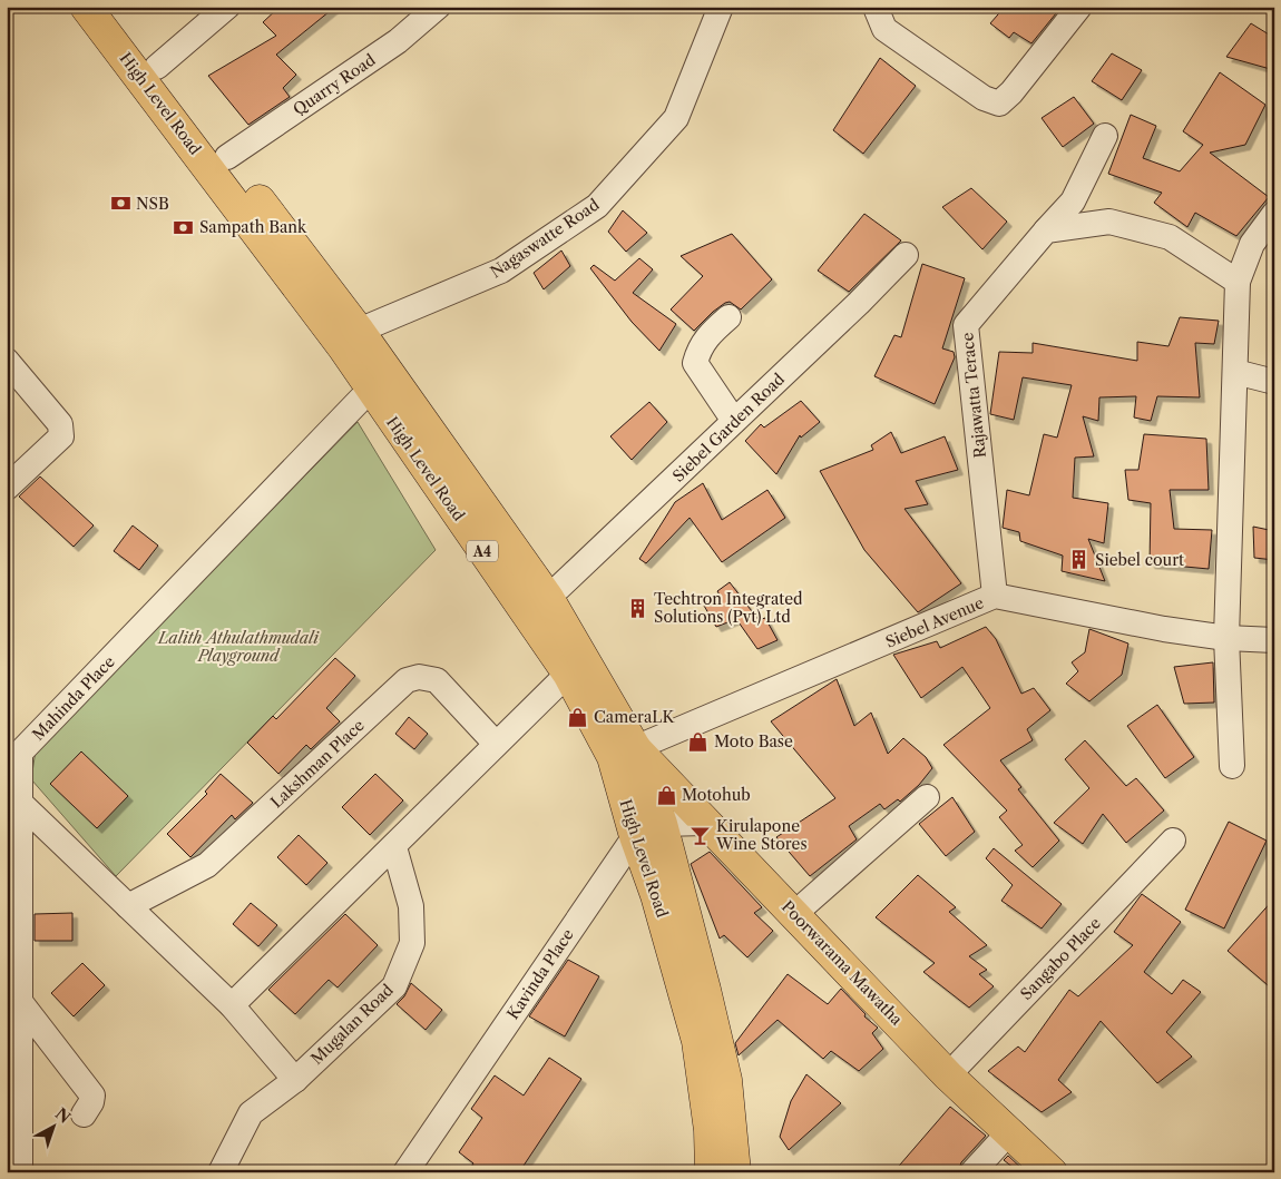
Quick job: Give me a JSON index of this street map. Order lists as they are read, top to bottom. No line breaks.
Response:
{"streets":{"main road":["High Level Road","A4","Poorwarama Mawatha"],"street":["Quarry Road","Nagaswatte Road","Rajawatta Terace","Siebel Garden Road","Siebel Avenue","Mahinda Place","Lakshman Place","Sangabo Place","Kavinda Place","Mugalan Road"]},"crossings":[["Quarry Road","High Level Road"],["High Level Road","Nagaswatte Road"],["High Level Road","Siebel Garden Road"],["High Level Road","Siebel Avenue"],["High Level Road","Mahinda Place"],["High Level Road","Poorwarama Mawatha"],["High Level Road","Kavinda Place"],["Rajawatta Terace","Siebel Avenue"],["Siebel Avenue","Poorwarama Mawatha"],["Sangabo Place","Poorwarama Mawatha"]],"parks":["Lalith Athulathmudali Playground"],"places":{"bank":["NSB","Sampath Bank"],"building":["Siebel court","Techtron Integrated Solutions (Pvt) Ltd"],"shop":["CameraLK","Moto Base","Motohub"],"bar":["Kirulapone Wine Stores"]},"north":"top right"}
